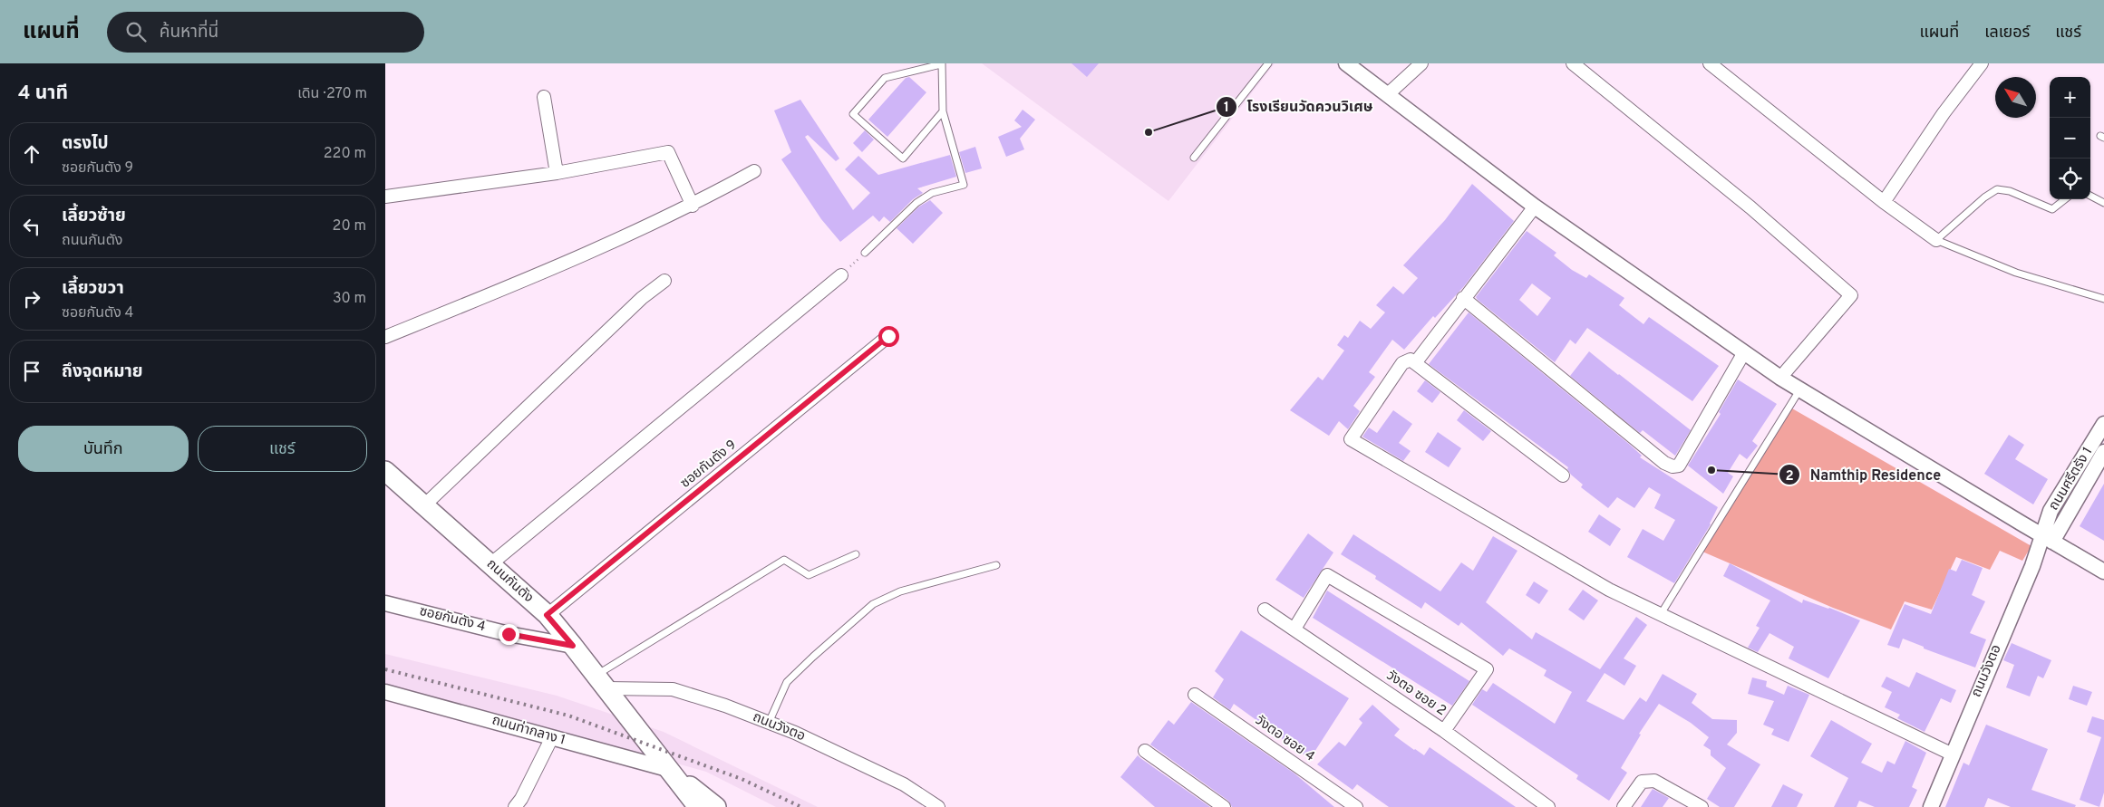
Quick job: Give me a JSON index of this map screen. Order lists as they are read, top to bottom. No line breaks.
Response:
{"streets":{"main road":["ถนนกันตัง"],"street":["ซอยกันตัง 9","ถนนศรีตรัง 1","ซอยกันตัง 4","ถนนวังตอ","วังตอ ซอย 2","ถนนท่ากลาง 1","วังตอ ซอย 4"]},"crossings":[["ซอยกันตัง 9","ถนนกันตัง"],["ถนนศรีตรัง 1","ถนนวังตอ"],["ถนนกันตัง","ซอยกันตัง 4"],["ถนนกันตัง","ถนนวังตอ"],["ถนนกันตัง","ถนนท่ากลาง 1"]],"places":["โรงเรียนวัดควนวิเศษ","Namthip Residence"],"north":"top left","page":{"header":"แผนที่","search":"ค้นหาที่นี่","nav":["แผนที่","เลเยอร์","แชร์"],"heading":["4 นาที","เดิน · 270 m"],"map_buttons":["+","−"],"list":[["ตรงไป","ซอยกันตัง 9","220 m"],["เลี้ยวซ้าย","ถนนกันตัง","20 m"],["เลี้ยวขวา","ซอยกันตัง 4","30 m"],"ถึงจุดหมาย"],"buttons":["บันทึก","แชร์"]}}
